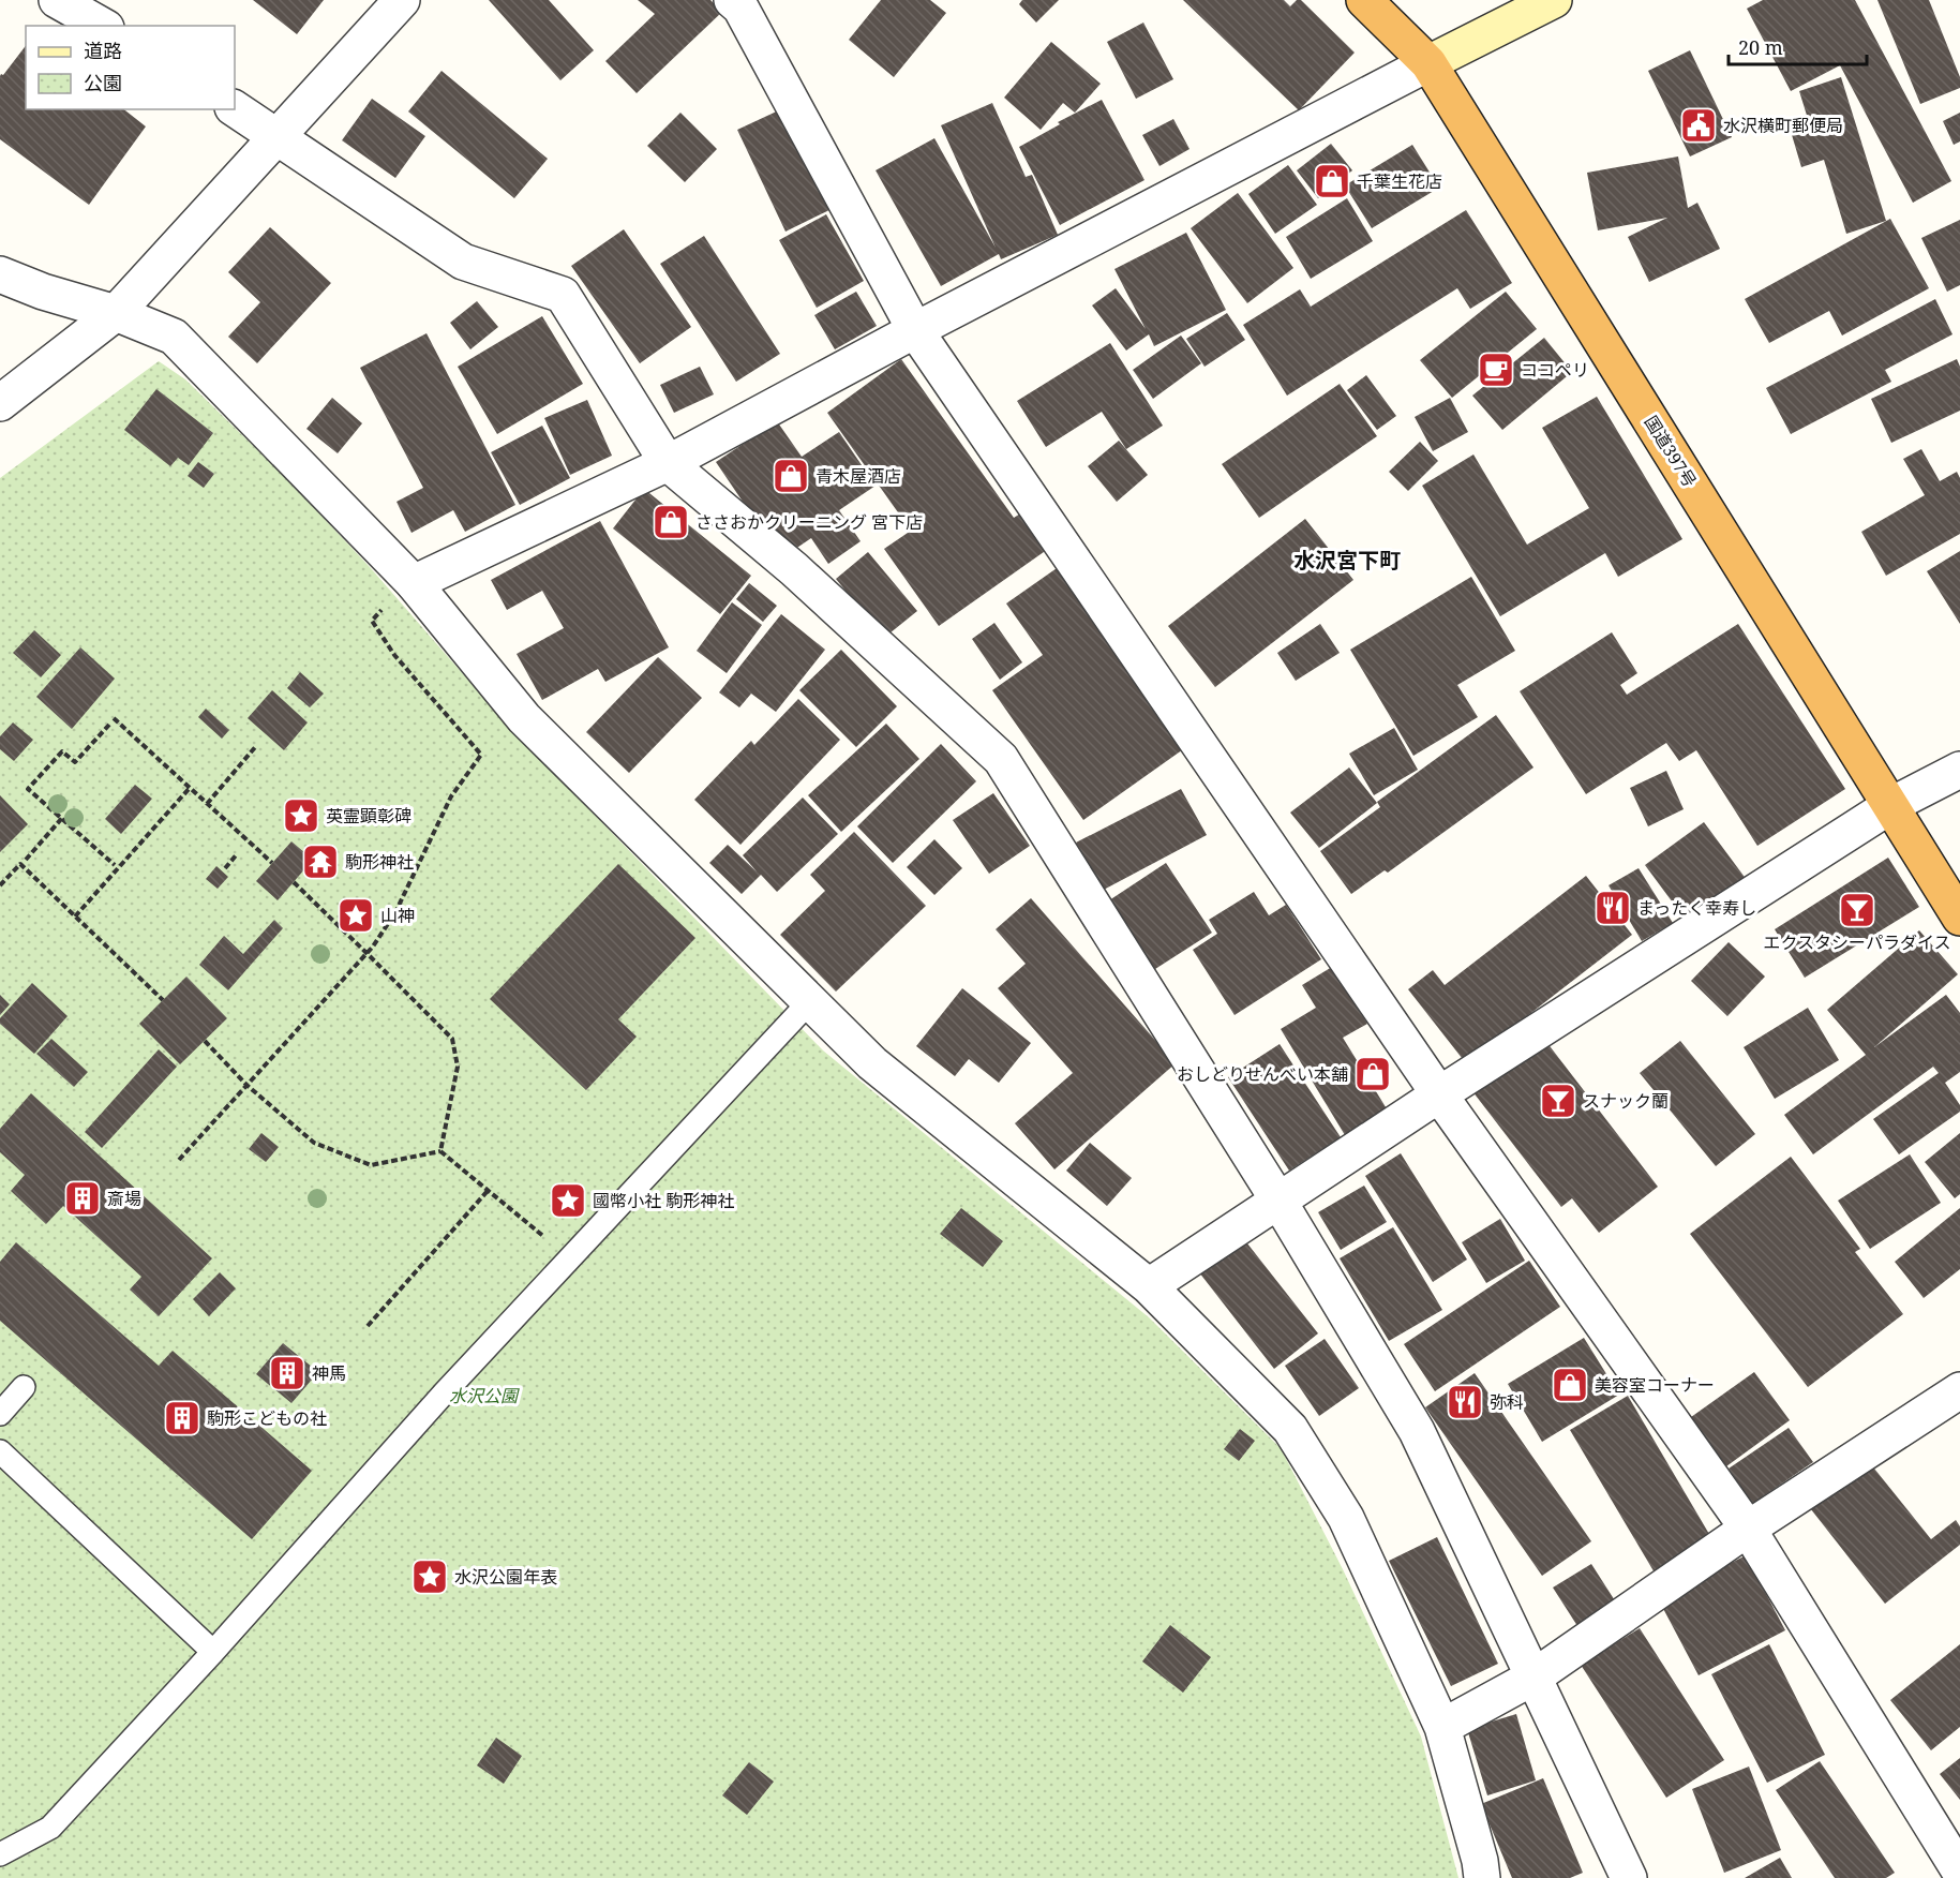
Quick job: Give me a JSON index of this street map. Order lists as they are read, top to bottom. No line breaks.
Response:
{"streets":{"highway":["国道397号"]},"districts":["水沢宮下町"],"parks":["水沢公園"],"places":{"public building":["水沢横町郵便局"],"shop":["千葉生花店","青木屋酒店","ささおかクリーニング 宮下店","おしどりせんべい本舗","美容室コーナー"],"cafe":["ココペリ"],"place":["英霊顕彰碑","山神","國幣小社 駒形神社","水沢公園年表"],"temple":["駒形神社"],"restaurant":["まったく幸寿し","弥科"],"bar":["エクスタシーパラダイス","スナック蘭"],"building":["斎場","神馬","駒形こどもの社"]},"legend":["道路","公園"],"scale_bar":"20 m"}
